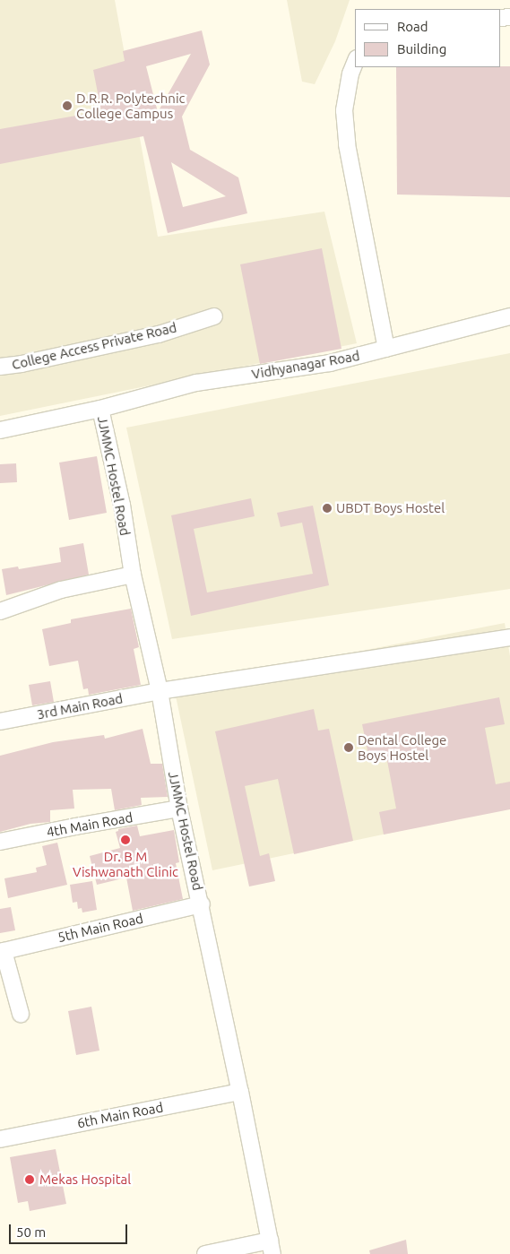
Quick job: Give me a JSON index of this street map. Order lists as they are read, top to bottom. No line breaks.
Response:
{"streets":{"street":["College Access Private Road","Vidhyanagar Road","JJMMC Hostel Road","3rd Main Road","4th Main Road","5th Main Road","6th Main Road"]},"crossings":[["Vidhyanagar Road","JJMMC Hostel Road"],["JJMMC Hostel Road","3rd Main Road"],["JJMMC Hostel Road","4th Main Road"],["JJMMC Hostel Road","5th Main Road"],["JJMMC Hostel Road","6th Main Road"]],"places":["D.R.R. Polytechnic College Campus","UBDT Boys Hostel","Dental College Boys Hostel","Dr. B M Vishwanath Clinic","Mekas Hospital"],"legend":["Road","Building"],"scale_bar":"50 m"}
